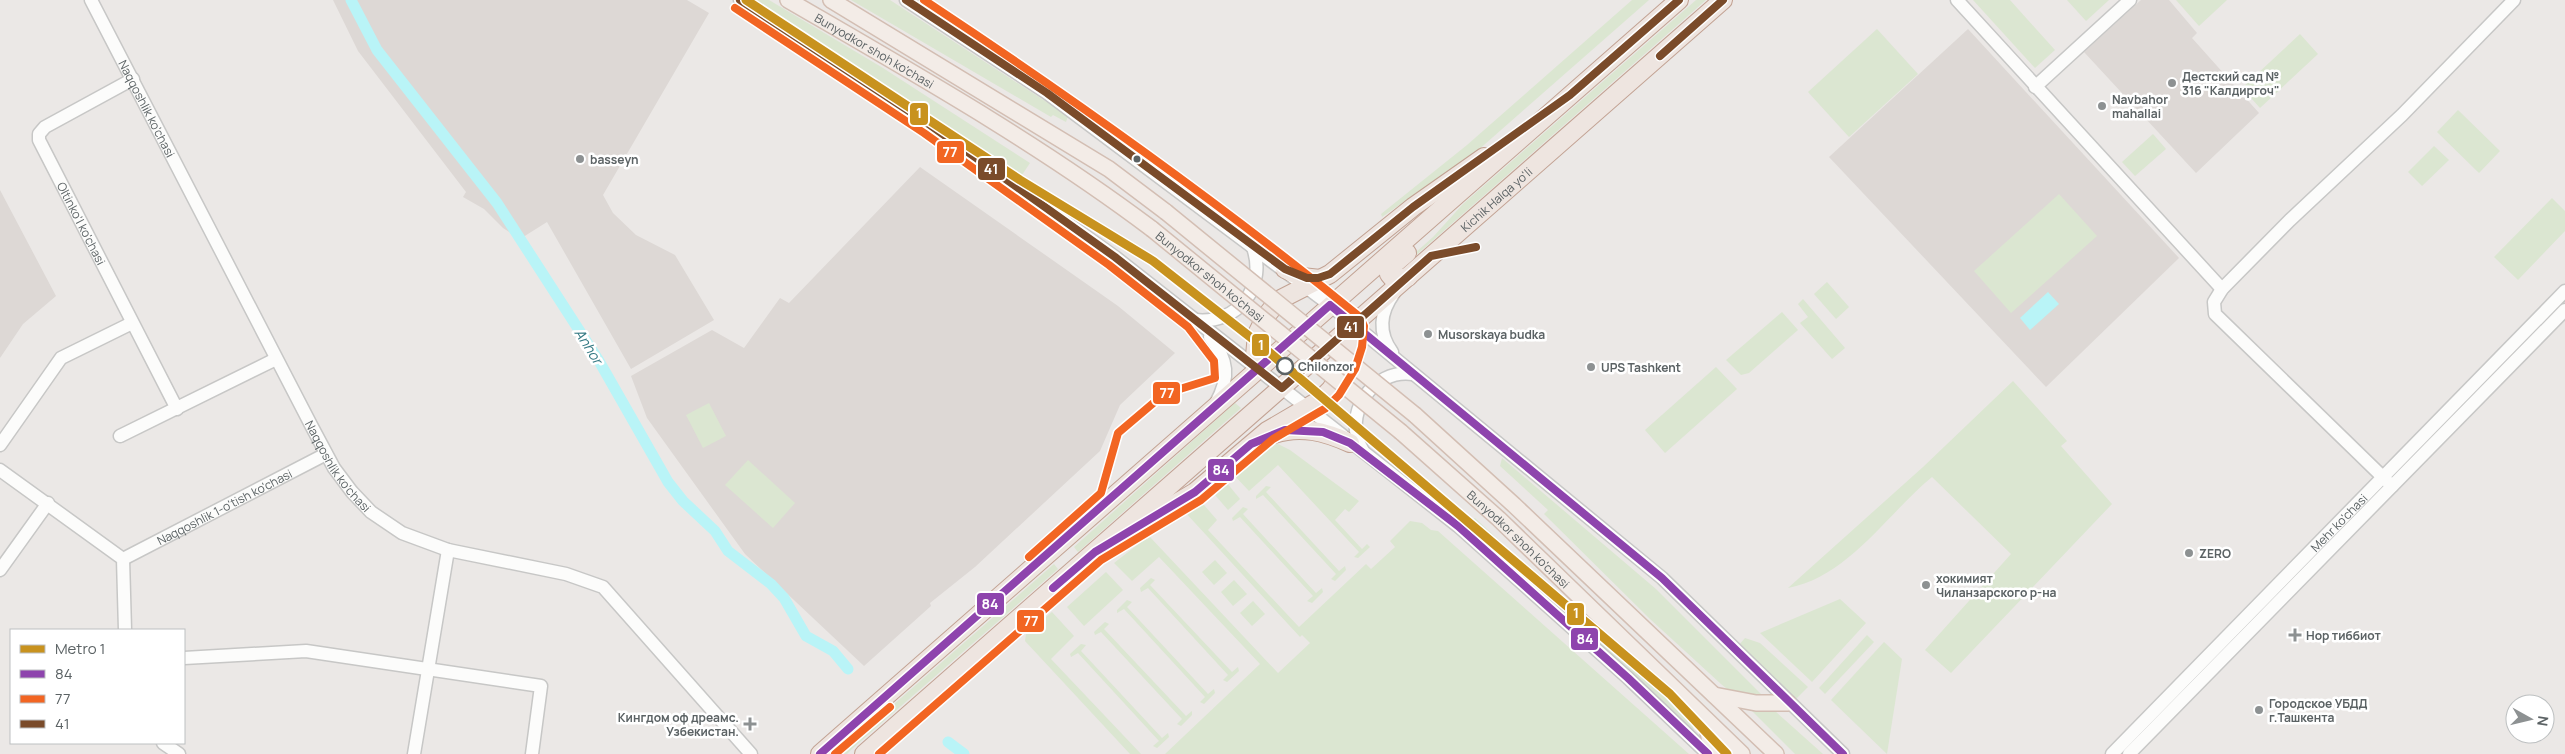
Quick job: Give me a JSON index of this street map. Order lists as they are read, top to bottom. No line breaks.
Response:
{"streets":{"highway":["Kichik Halqa yo'li"],"main road":["Bunyodkor shoh ko'chasi"],"street":["Naqqoshlik ko'chasi","Oltinko'l ko'chasi","Naqqoshlik 1-o'tish ko'chasi","Mehr ko'chasi"]},"crossings":[["Naqqoshlik ko'chasi","Oltinko'l ko'chasi"],["Naqqoshlik ko'chasi","Naqqoshlik 1-o'tish ko'chasi"]],"water":["Anhor"],"places":{"other":["Дестский сад № 316 \"Калдиргоч\"","Navbahor mahallai","basseyn","Musorskaya budka","Chilonzor","UPS Tashkent","ZERO","хокимият Чиланзарского р-на","Городское УБДД г.Ташкента"],"health":["Нор тиббиот","Кингдом оф дреамс. Узбекистан."]},"lines":["metro line 1","transit line 77","transit line 41","transit line 84"],"legend":["Metro 1","84","77","41"],"north":"right"}
